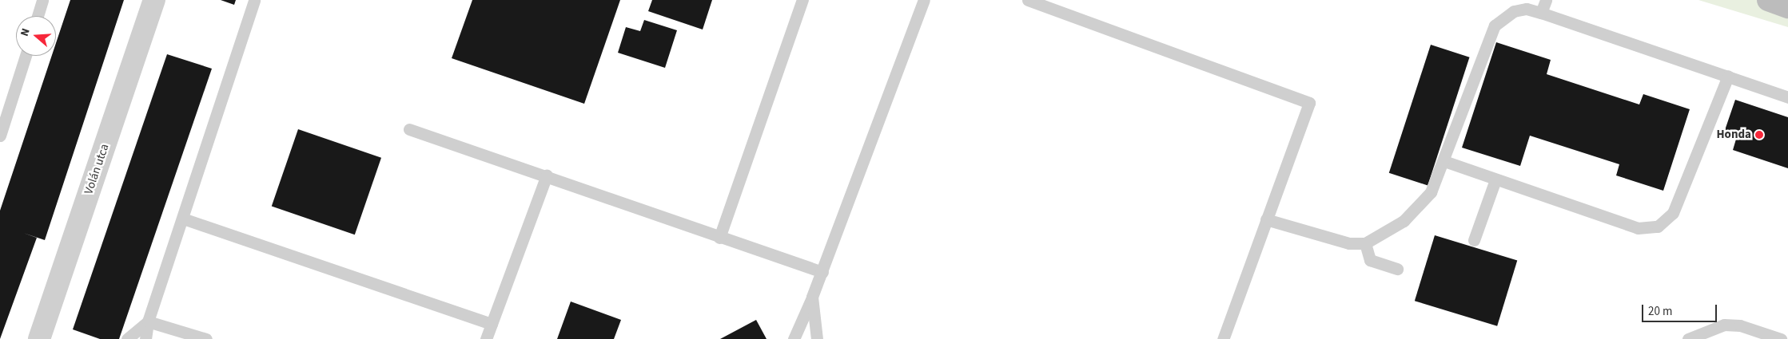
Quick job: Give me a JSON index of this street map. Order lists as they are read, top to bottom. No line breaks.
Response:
{"streets":{"street":["Volán utca"]},"places":["Honda"],"scale_bar":"20 m","north":"left"}
